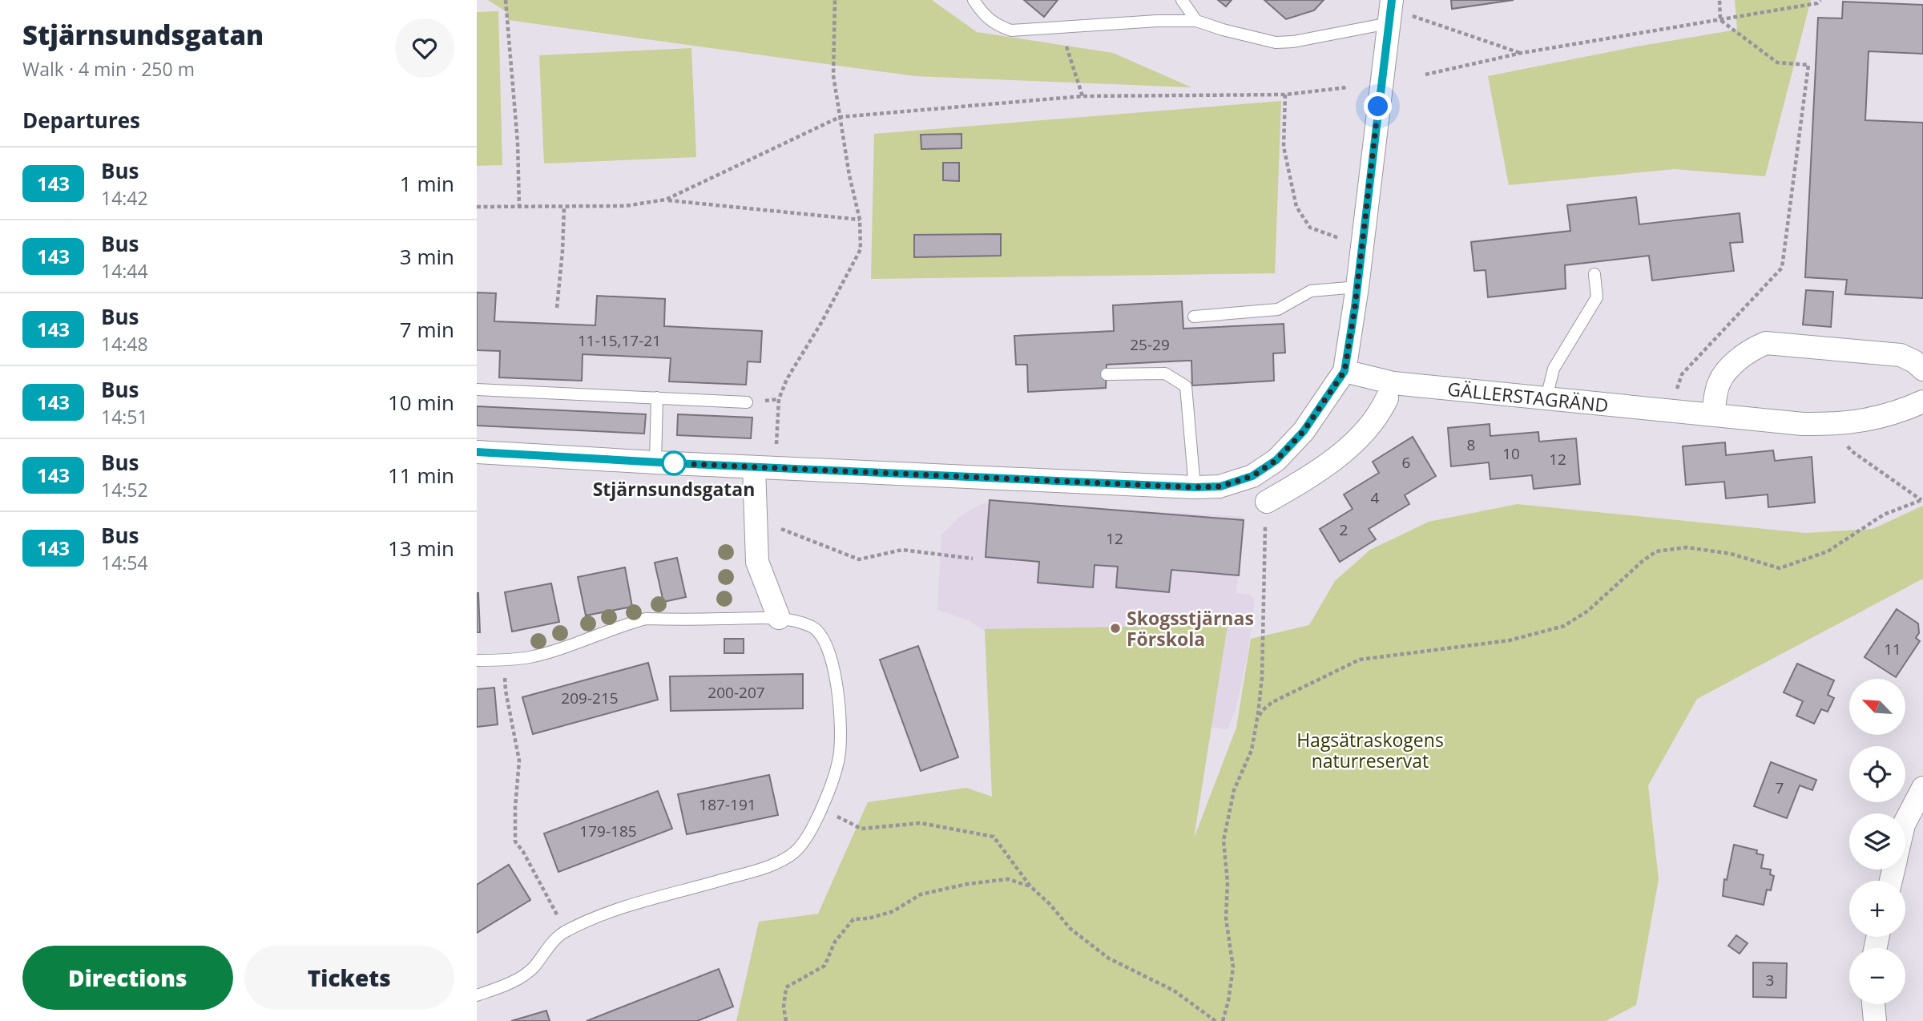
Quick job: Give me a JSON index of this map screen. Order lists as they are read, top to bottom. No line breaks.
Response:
{"streets":{"street":["GÄLLERSTAGRÄND"]},"parks":["Hagsätraskogens naturreservat"],"places":["Stjärnsundsgatan","Skogsstjärnas Förskola"],"lines":["bus line 143"],"house_numbers":["11-15,17-21","25-29","8","10","12","6","4","2","12","11","200-207","209-215","7","187-191","179-185","3"],"north":"top left","page":{"heading":[["Stjärnsundsgatan","Walk · 4 min · 250 m"],"Departures"],"list":[{"mark":"143","name":"Bus","note":"14:42","value":"1 min"},{"mark":"143","name":"Bus","note":"14:44","value":"3 min"},{"mark":"143","name":"Bus","note":"14:48","value":"7 min"},{"mark":"143","name":"Bus","note":"14:51","value":"10 min"},{"mark":"143","name":"Bus","note":"14:52","value":"11 min"},{"mark":"143","name":"Bus","note":"14:54","value":"13 min"}],"map_buttons":["+","−"],"buttons":["Directions","Tickets"]}}
